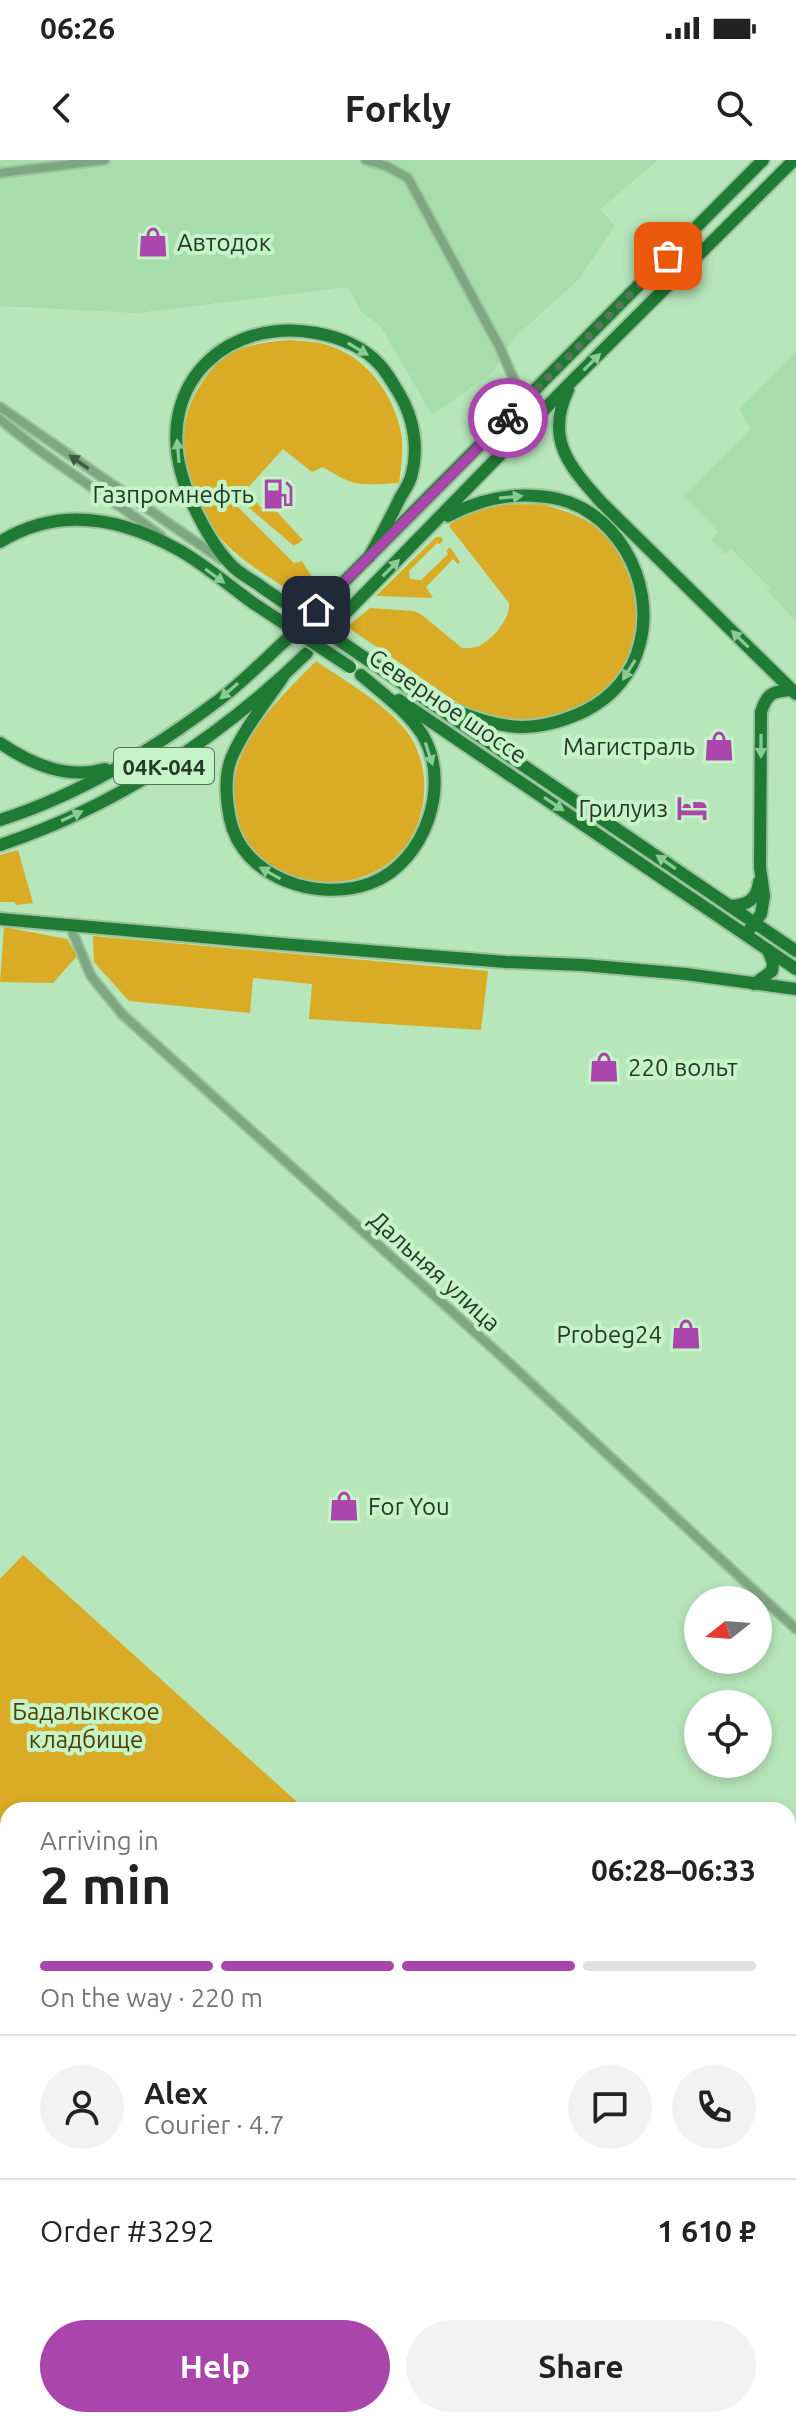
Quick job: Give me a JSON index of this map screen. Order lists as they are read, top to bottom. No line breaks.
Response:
{"streets":{"main road":["Северное шоссе","04К-044"],"street":["Дальняя улица"]},"parks":["Бадалыкское кладбище"],"places":{"shop":["Автодок","Магистраль","220 вольт","Probeg24","For You"],"fuel station":["Газпромнефть"],"hotel":["Грилуиз"]},"north":"left","page":{"status":"06:26","header":"Forkly","heading":["2 min","Arriving in","06:28–06:33"],"panel":["Alex","Courier · 4.7","Order #3292","1 610 ₽"],"bar":"On the way · 220 m","buttons":["Help","Share"]}}
